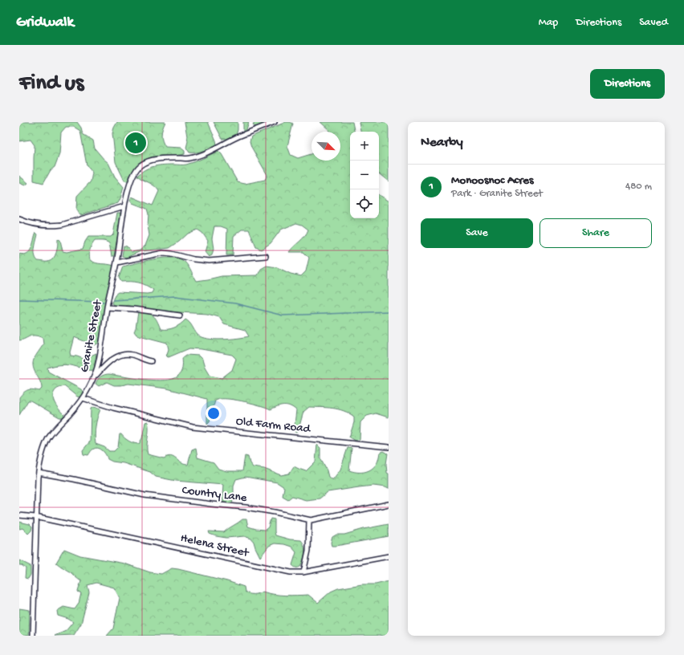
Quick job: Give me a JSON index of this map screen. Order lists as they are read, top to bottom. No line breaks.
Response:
{"streets":{"street":["Granite Street","Old Farm Road","Country Lane","Helena Street"]},"crossings":[["Granite Street","Old Farm Road"],["Granite Street","Country Lane"],["Granite Street","Helena Street"]],"north":"bottom right","page":{"header":"Gridwalk","nav":["Map","Directions","Saved"],"buttons":["Directions",["Save","Share"]],"title":"Find us","heading":"Nearby","pins":"1","map_buttons":["+","−"],"list":[{"mark":"1","name":"Monoosnoc Acres","note":"Park · Granite Street","value":"480 m"}]}}
